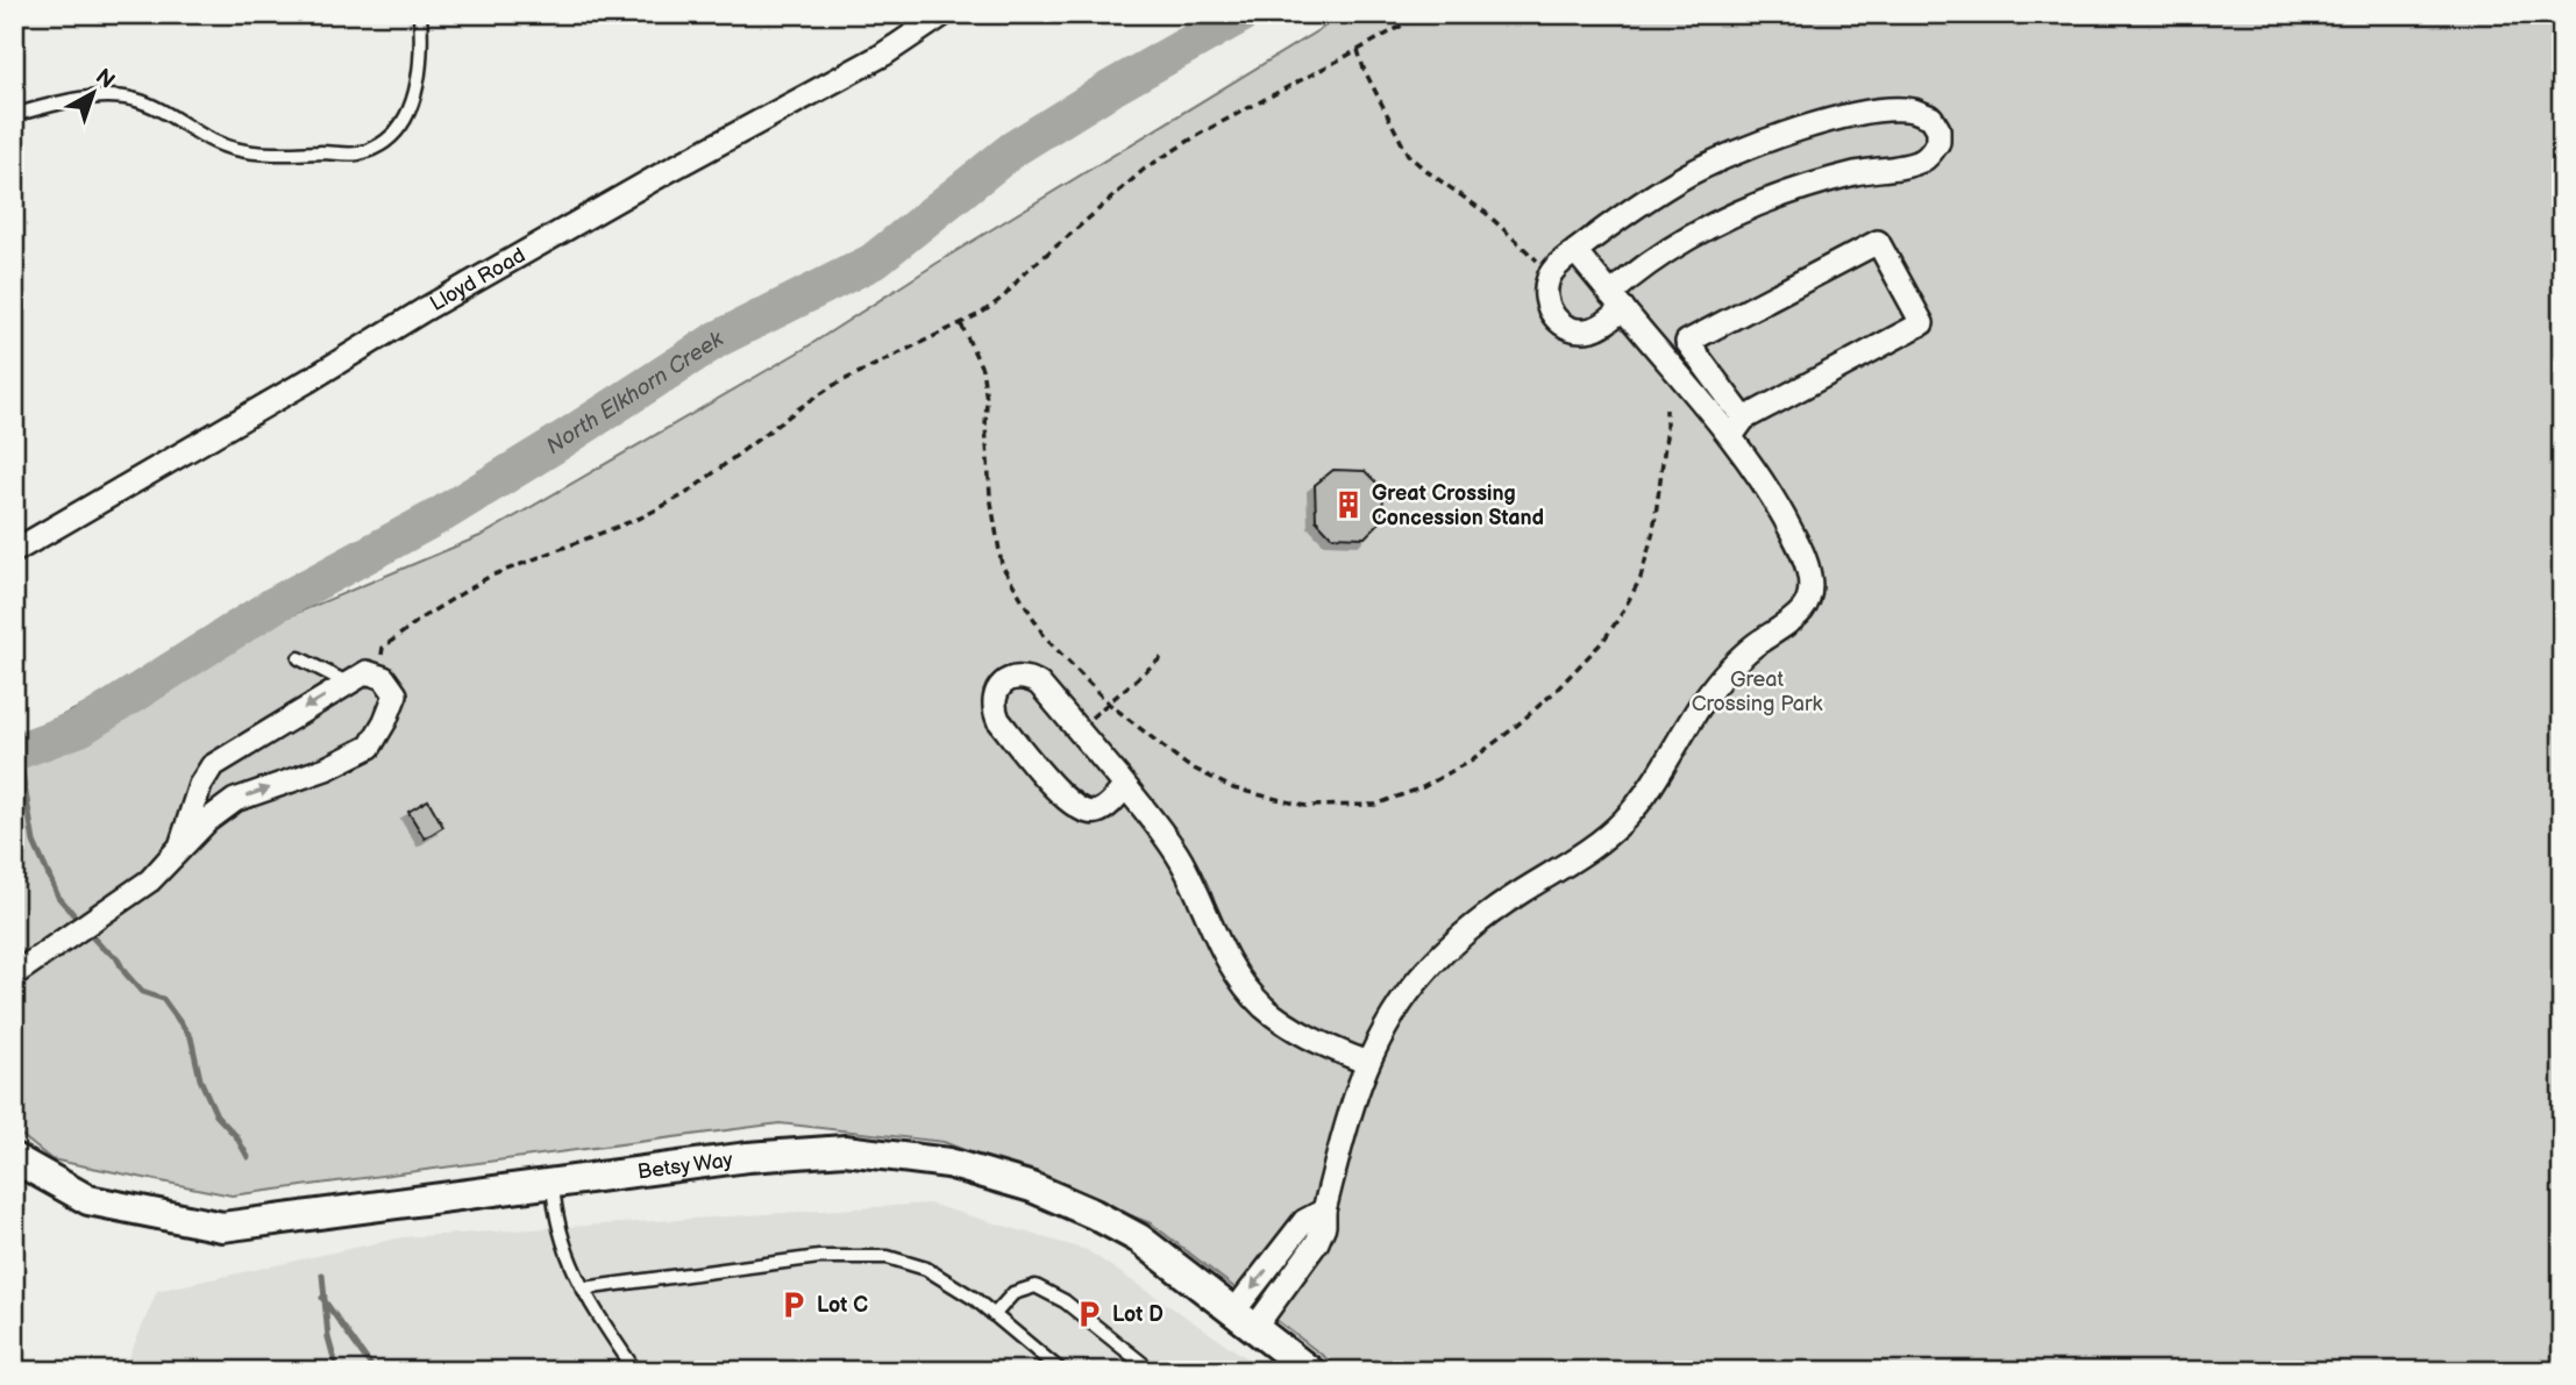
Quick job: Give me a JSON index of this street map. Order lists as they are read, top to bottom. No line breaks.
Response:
{"streets":{"street":["Lloyd Road","Betsy Way"]},"water":["North Elkhorn Creek"],"parks":["Great Crossing Park"],"places":{"building":["Great Crossing Concession Stand"],"parking":["Lot C","Lot D"]},"north":"top right"}
